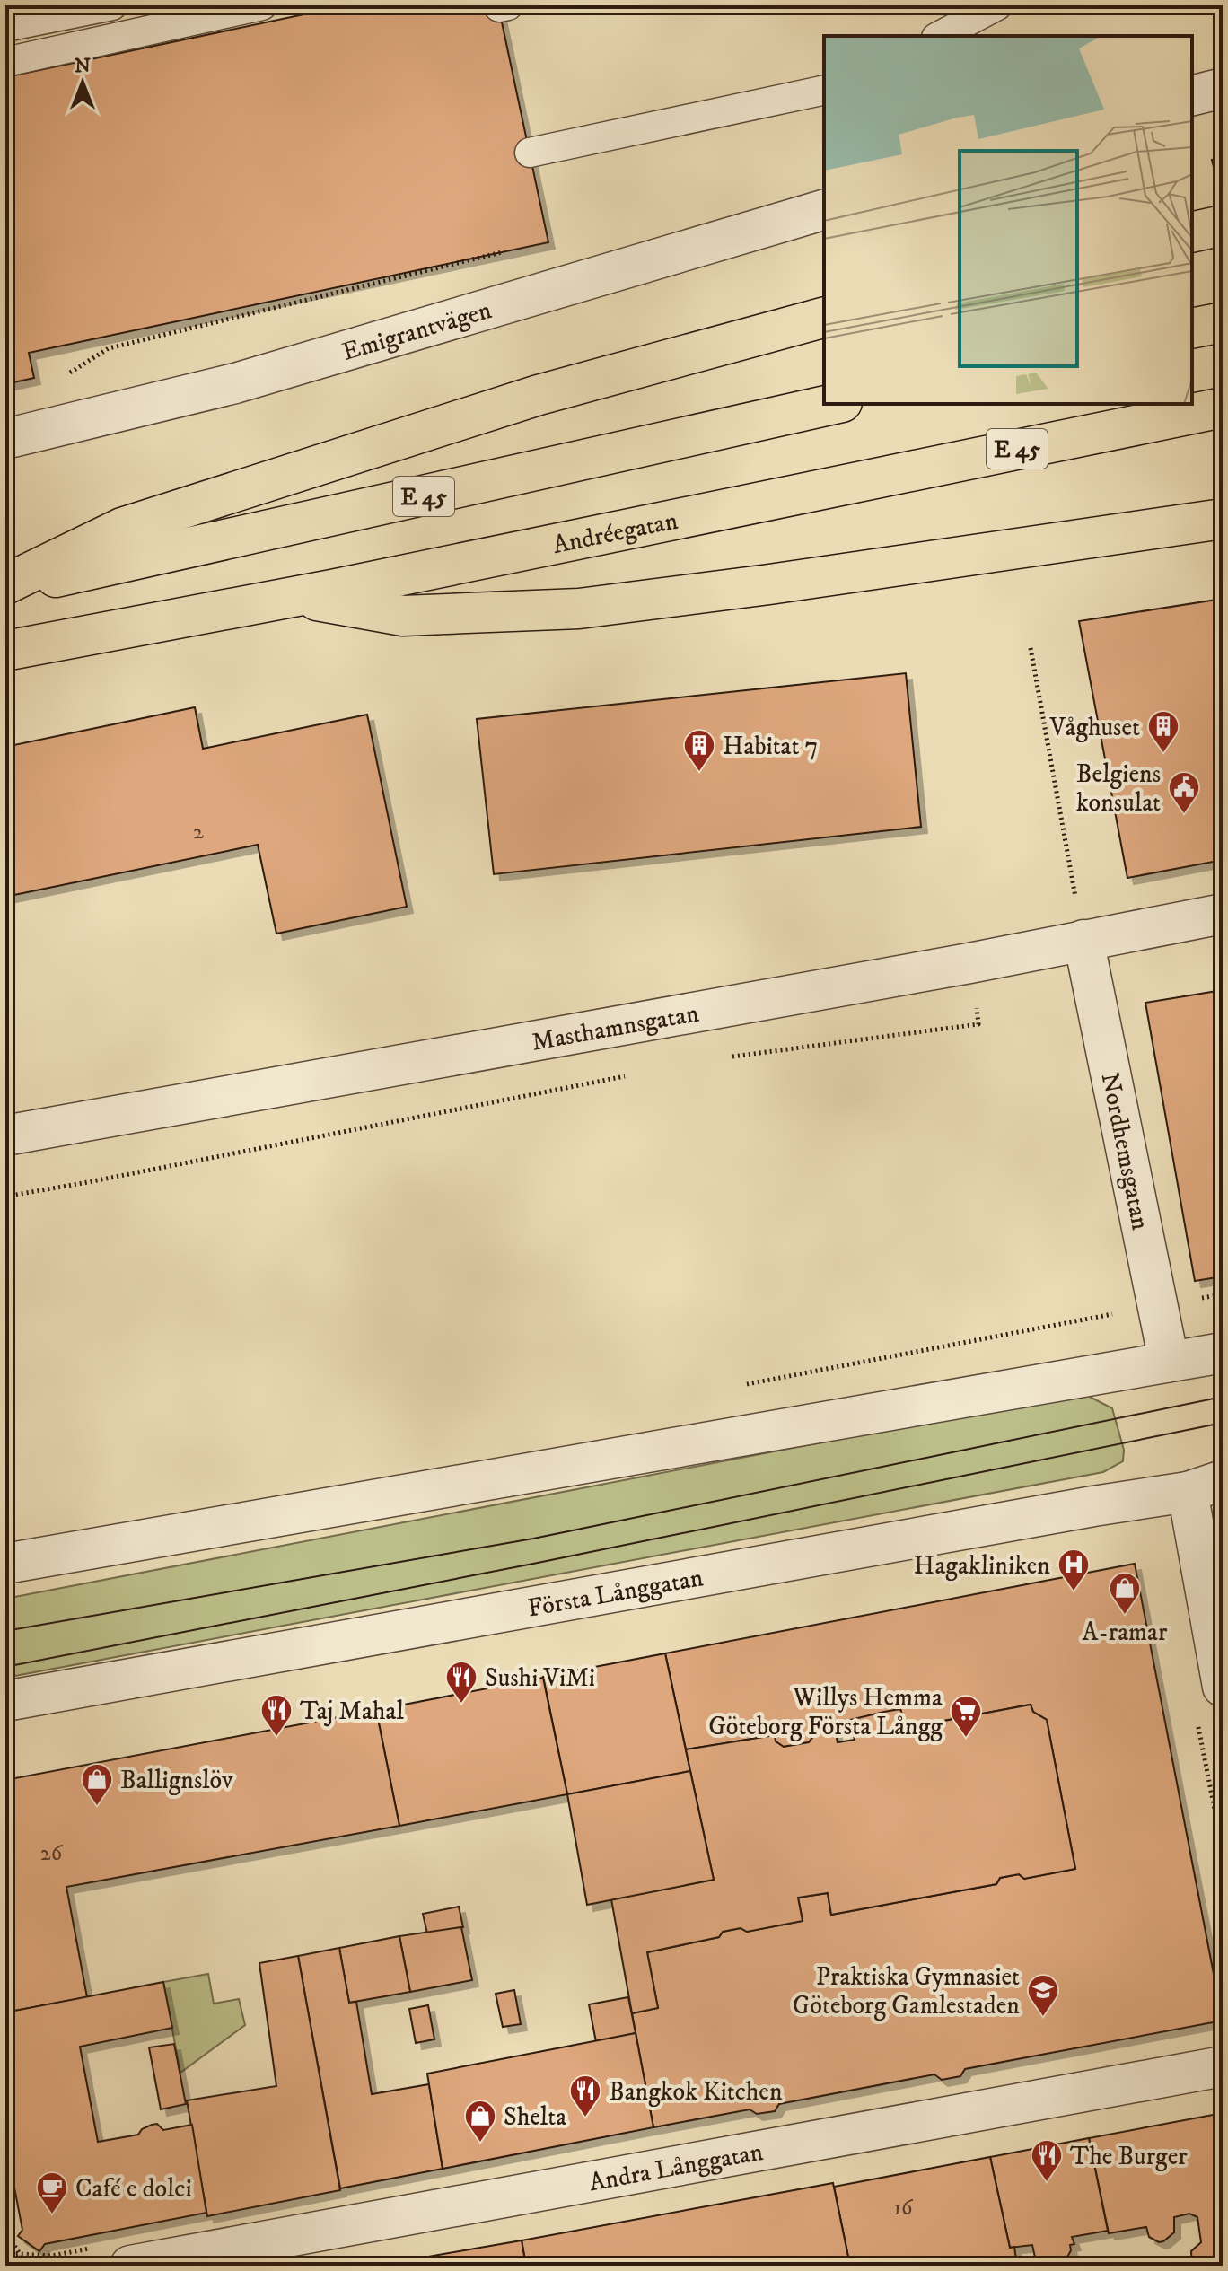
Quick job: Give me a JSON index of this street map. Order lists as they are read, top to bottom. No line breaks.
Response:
{"streets":{"highway":["E 45","Andréegatan"],"street":["Emigrantvägen","Masthamnsgatan","Nordhemsgatan","Första Långgatan","Andra Långgatan"]},"crossings":[["Masthamnsgatan","Nordhemsgatan"]],"places":{"building":["Våghuset","Habitat 7"],"public building":["Belgiens konsulat"],"hospital":["Hagakliniken"],"shop":["A-ramar","Ballignslöv","Shelta"],"restaurant":["Sushi ViMi","Taj Mahal","Bangkok Kitchen","The Burger"],"supermarket":["Willys Hemma Göteborg Första Långg"],"school or university":["Praktiska Gymnasiet Göteborg Gamlestaden"],"cafe":["Café e dolci"]},"house_numbers":["2","26","16"],"north":"top"}
